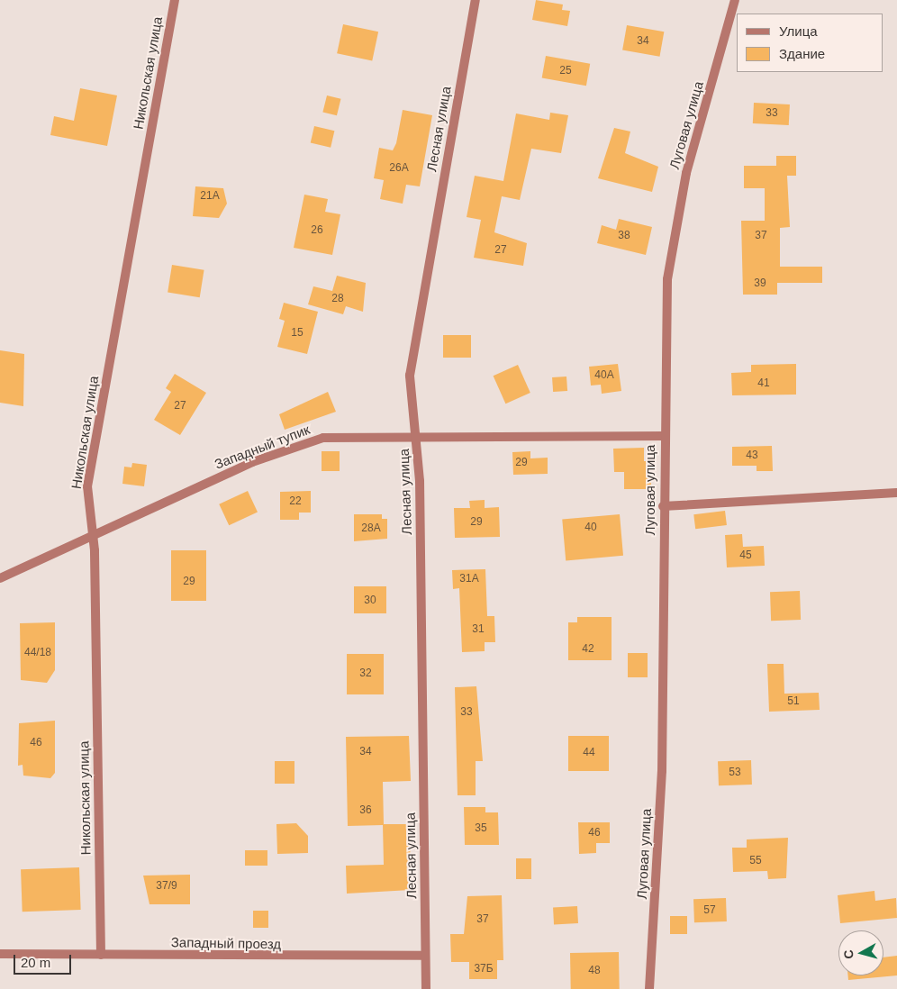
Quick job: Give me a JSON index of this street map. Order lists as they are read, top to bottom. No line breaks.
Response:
{"streets":{"street":["Никольская улица","Луговая улица","Лесная улица","Западный тупик","Западный проезд"]},"crossings":[["Никольская улица","Западный тупик"],["Никольская улица","Западный проезд"],["Луговая улица","Западный тупик"],["Лесная улица","Западный тупик"],["Лесная улица","Западный проезд"]],"house_numbers":["34","25","33","26А","21А","26","38","37","27","39","28","15","40А","41","27","43","29","22","29","40","28А","45","31А","29","30","31","42","44/18","32","51","33","46","34","44","53","36","35","46","55","37/9","57","37","37Б","48"],"legend":["Улица","Здание"],"scale_bar":"20 m","north":"left"}
